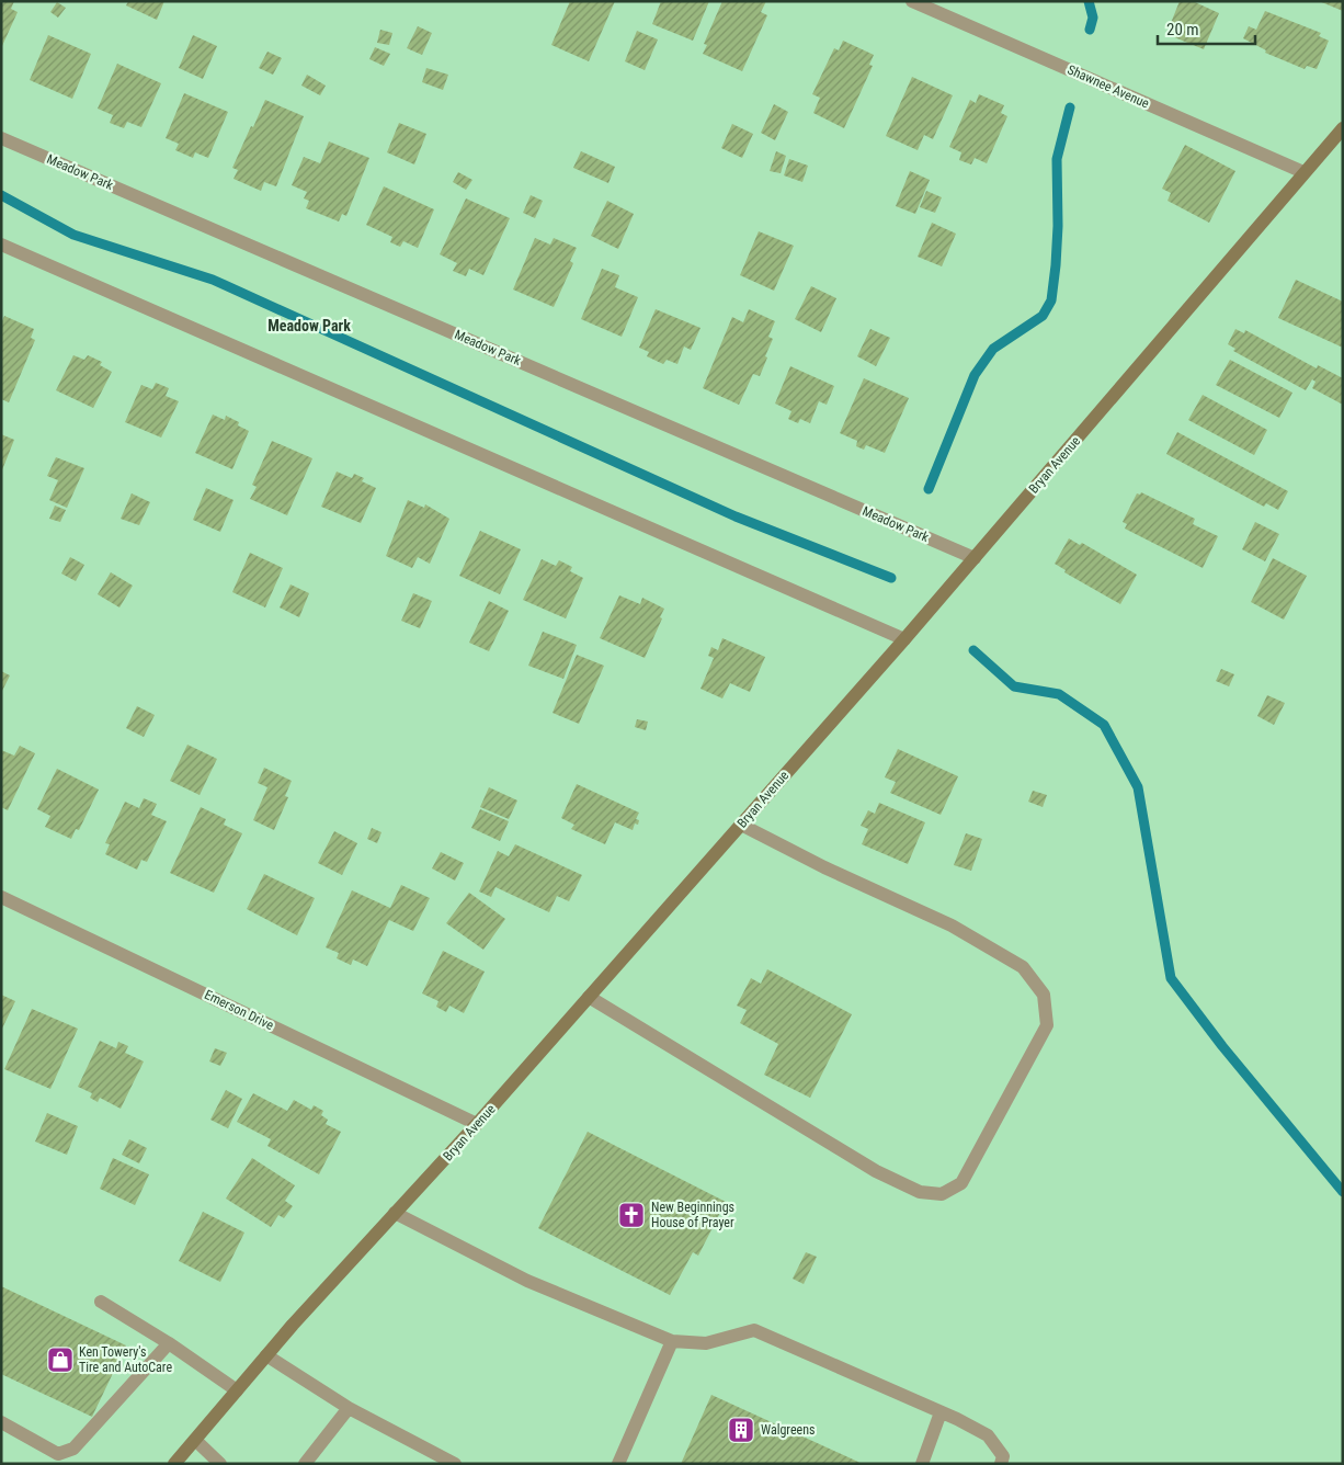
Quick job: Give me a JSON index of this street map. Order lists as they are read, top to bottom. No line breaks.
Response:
{"streets":{"street":["Shawnee Avenue","Meadow Park","Bryan Avenue","Emerson Drive"]},"crossings":[["Shawnee Avenue","Bryan Avenue"],["Meadow Park","Bryan Avenue"],["Bryan Avenue","Emerson Drive"]],"districts":["Meadow Park"],"places":{"church":["New Beginnings House of Prayer"],"shop":["Ken Towery's Tire and AutoCare"],"building":["Walgreens"]},"scale_bar":"20 m"}
